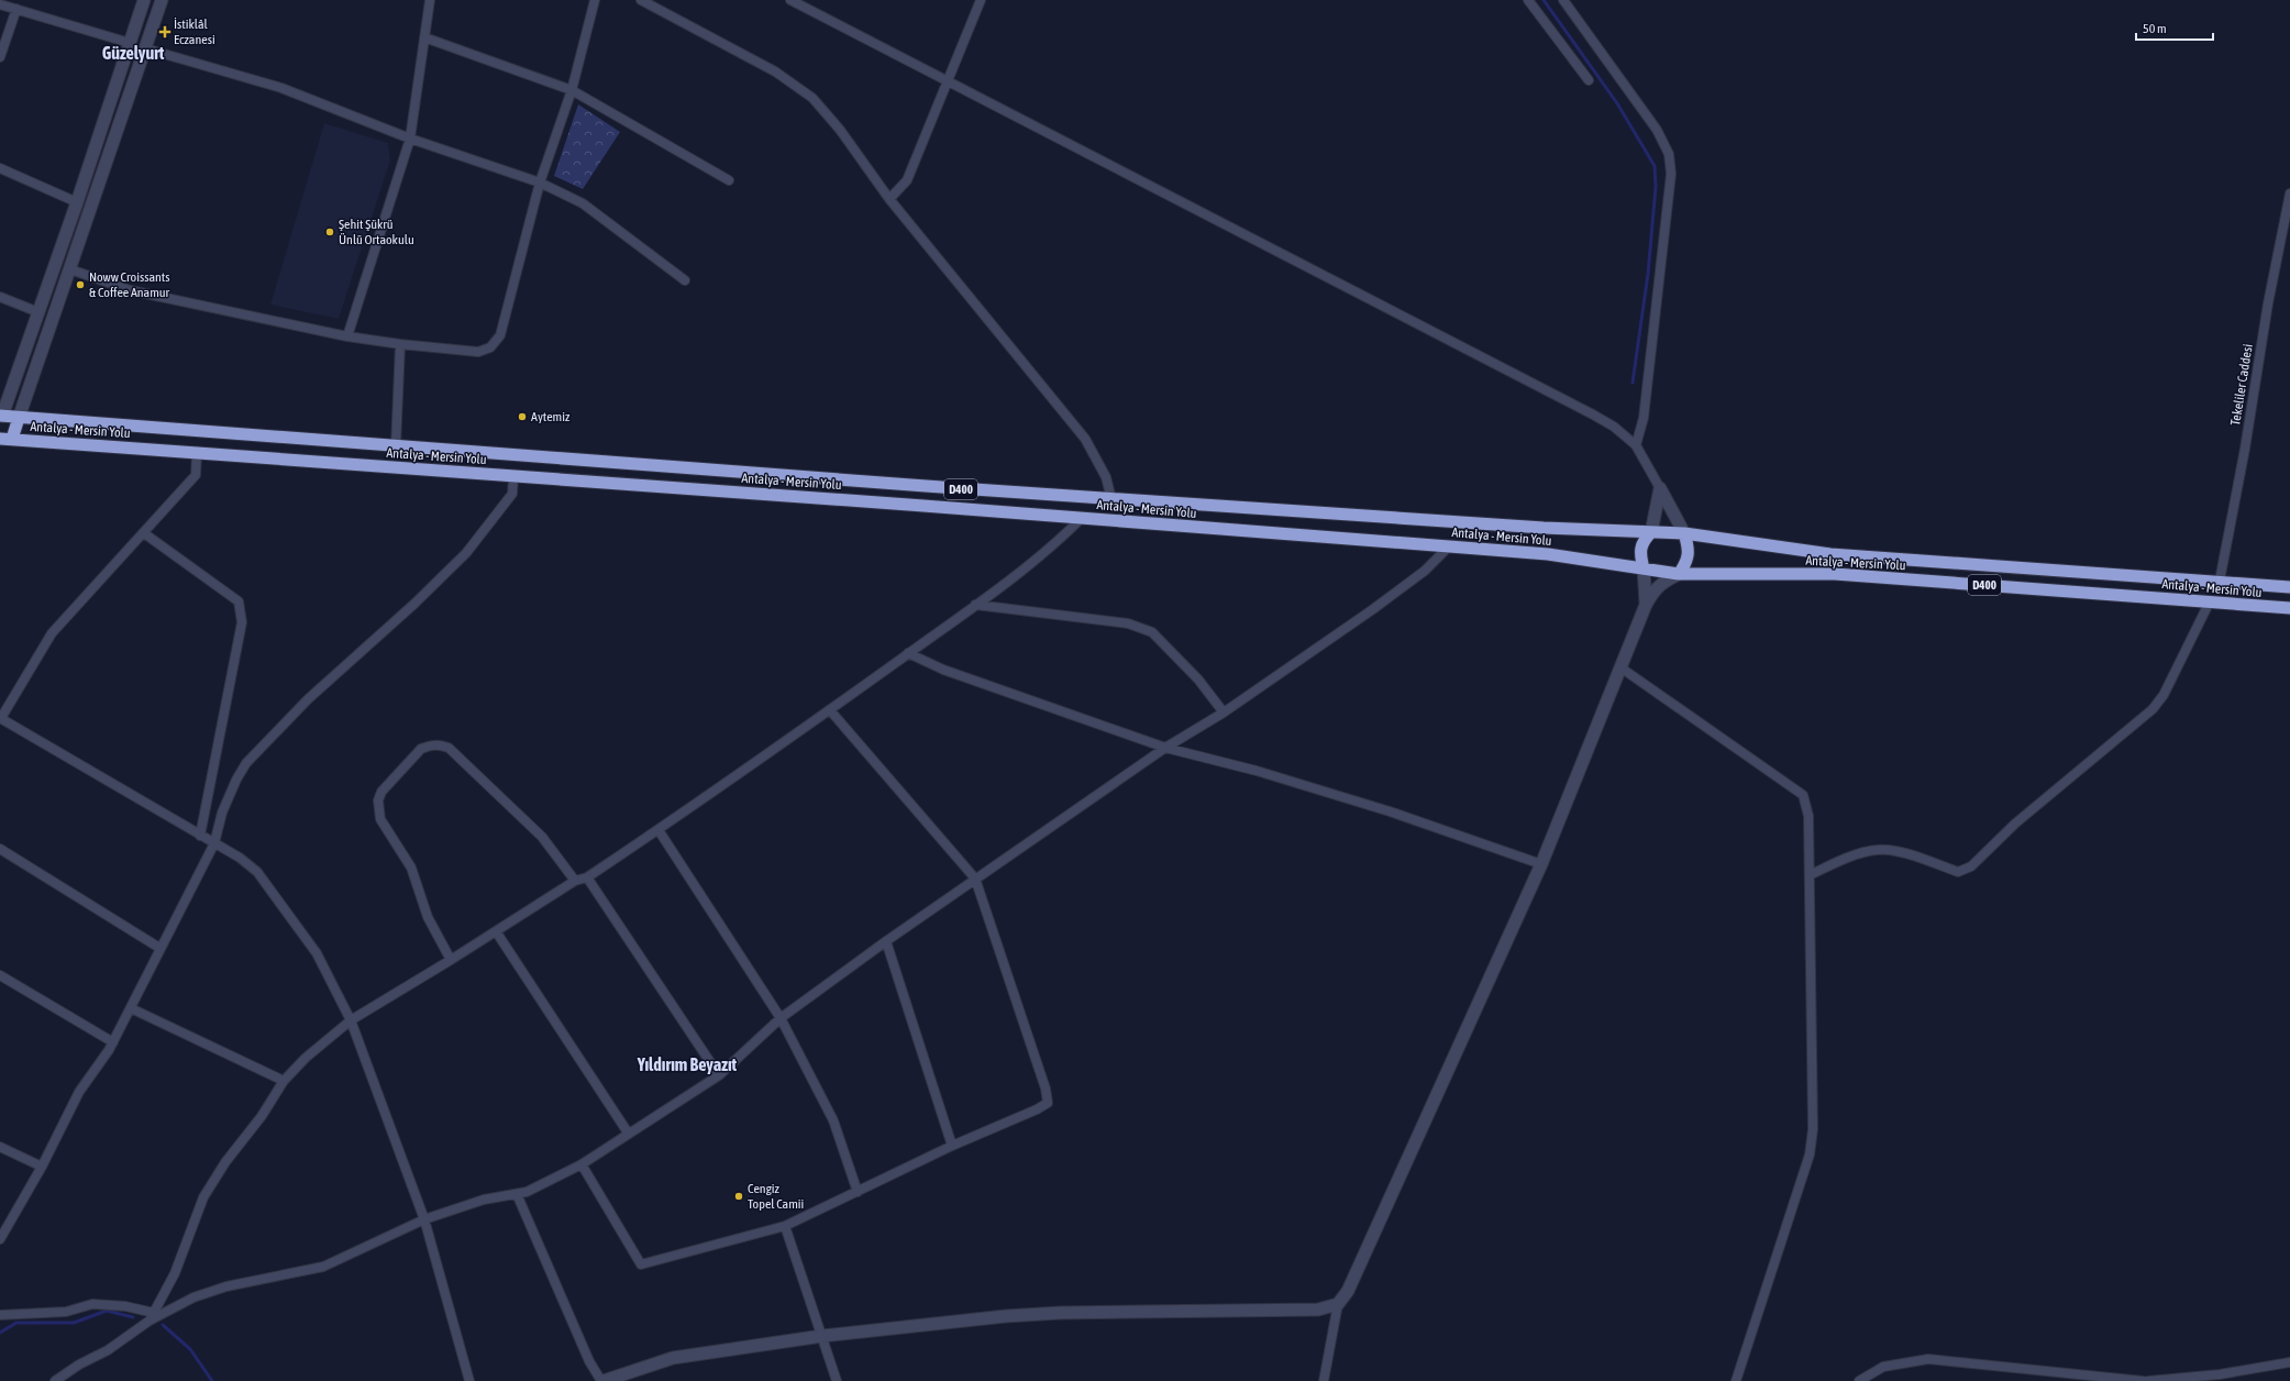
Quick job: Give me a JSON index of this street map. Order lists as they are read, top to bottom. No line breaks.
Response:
{"streets":{"highway":["Antalya - Mersin Yolu","D400"],"street":["Tekeliler Caddesi"]},"crossings":[["Tekeliler Caddesi","Antalya - Mersin Yolu"]],"districts":["Güzelyurt","Yıldırım Beyazıt"],"places":{"health":["İstiklâl Eczanesi"],"other":["Şehit Şükrü Ünlü Ortaokulu","Noww Croissants & Coffee Anamur","Aytemiz","Cengiz Topel Camii"]},"scale_bar":"50 m"}
